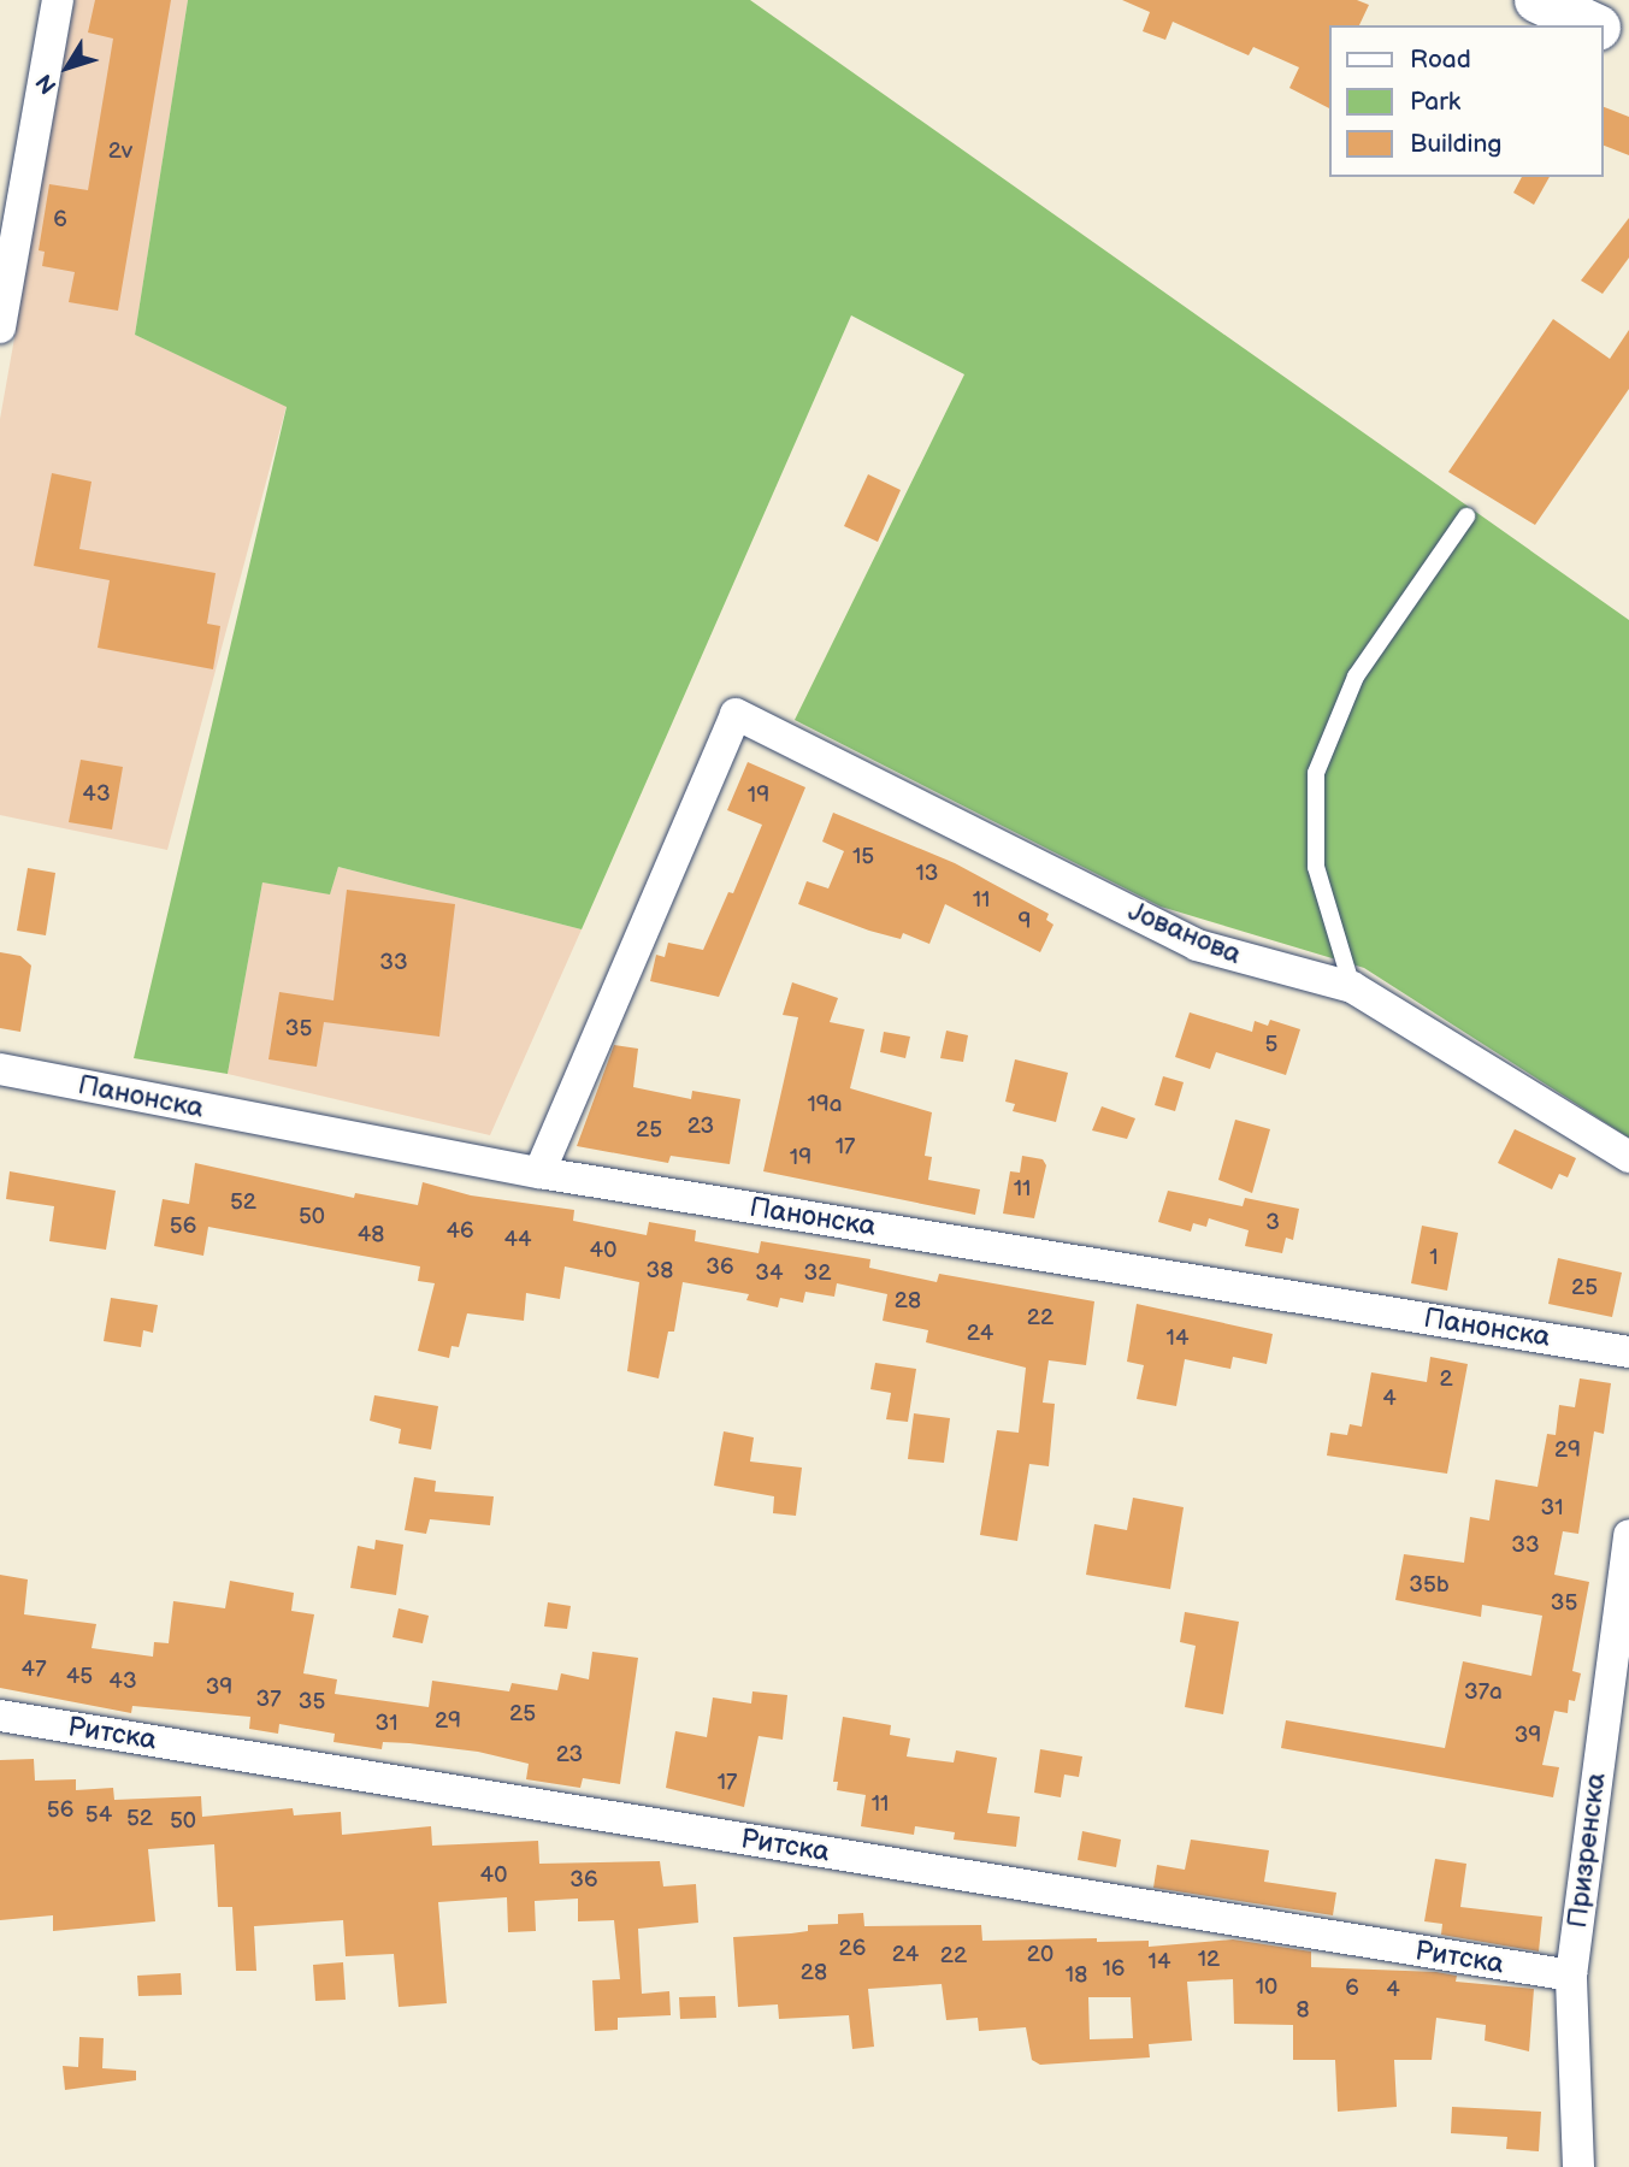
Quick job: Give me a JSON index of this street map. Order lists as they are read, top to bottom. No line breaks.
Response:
{"streets":{"street":["Јованова","Панонска","Ритска","Призренска"]},"crossings":[["Јованова","Панонска"],["Ритска","Призренска"]],"house_numbers":["2v","6","43","19","15","13","11","9","33","35","5","19a","23","25","17","19","11","52","50","3","56","46","48","44","40","1","36","38","34","32","25","28","22","24","14","2","4","29","31","33","35b","35","47","45","43","39","37a","37","35","25","29","31","39","23","17","11","56","54","52","50","40","36","26","24","20","22","12","14","16","28","18","10","6","4","8"],"legend":["Road","Park","Building"],"north":"bottom left"}
